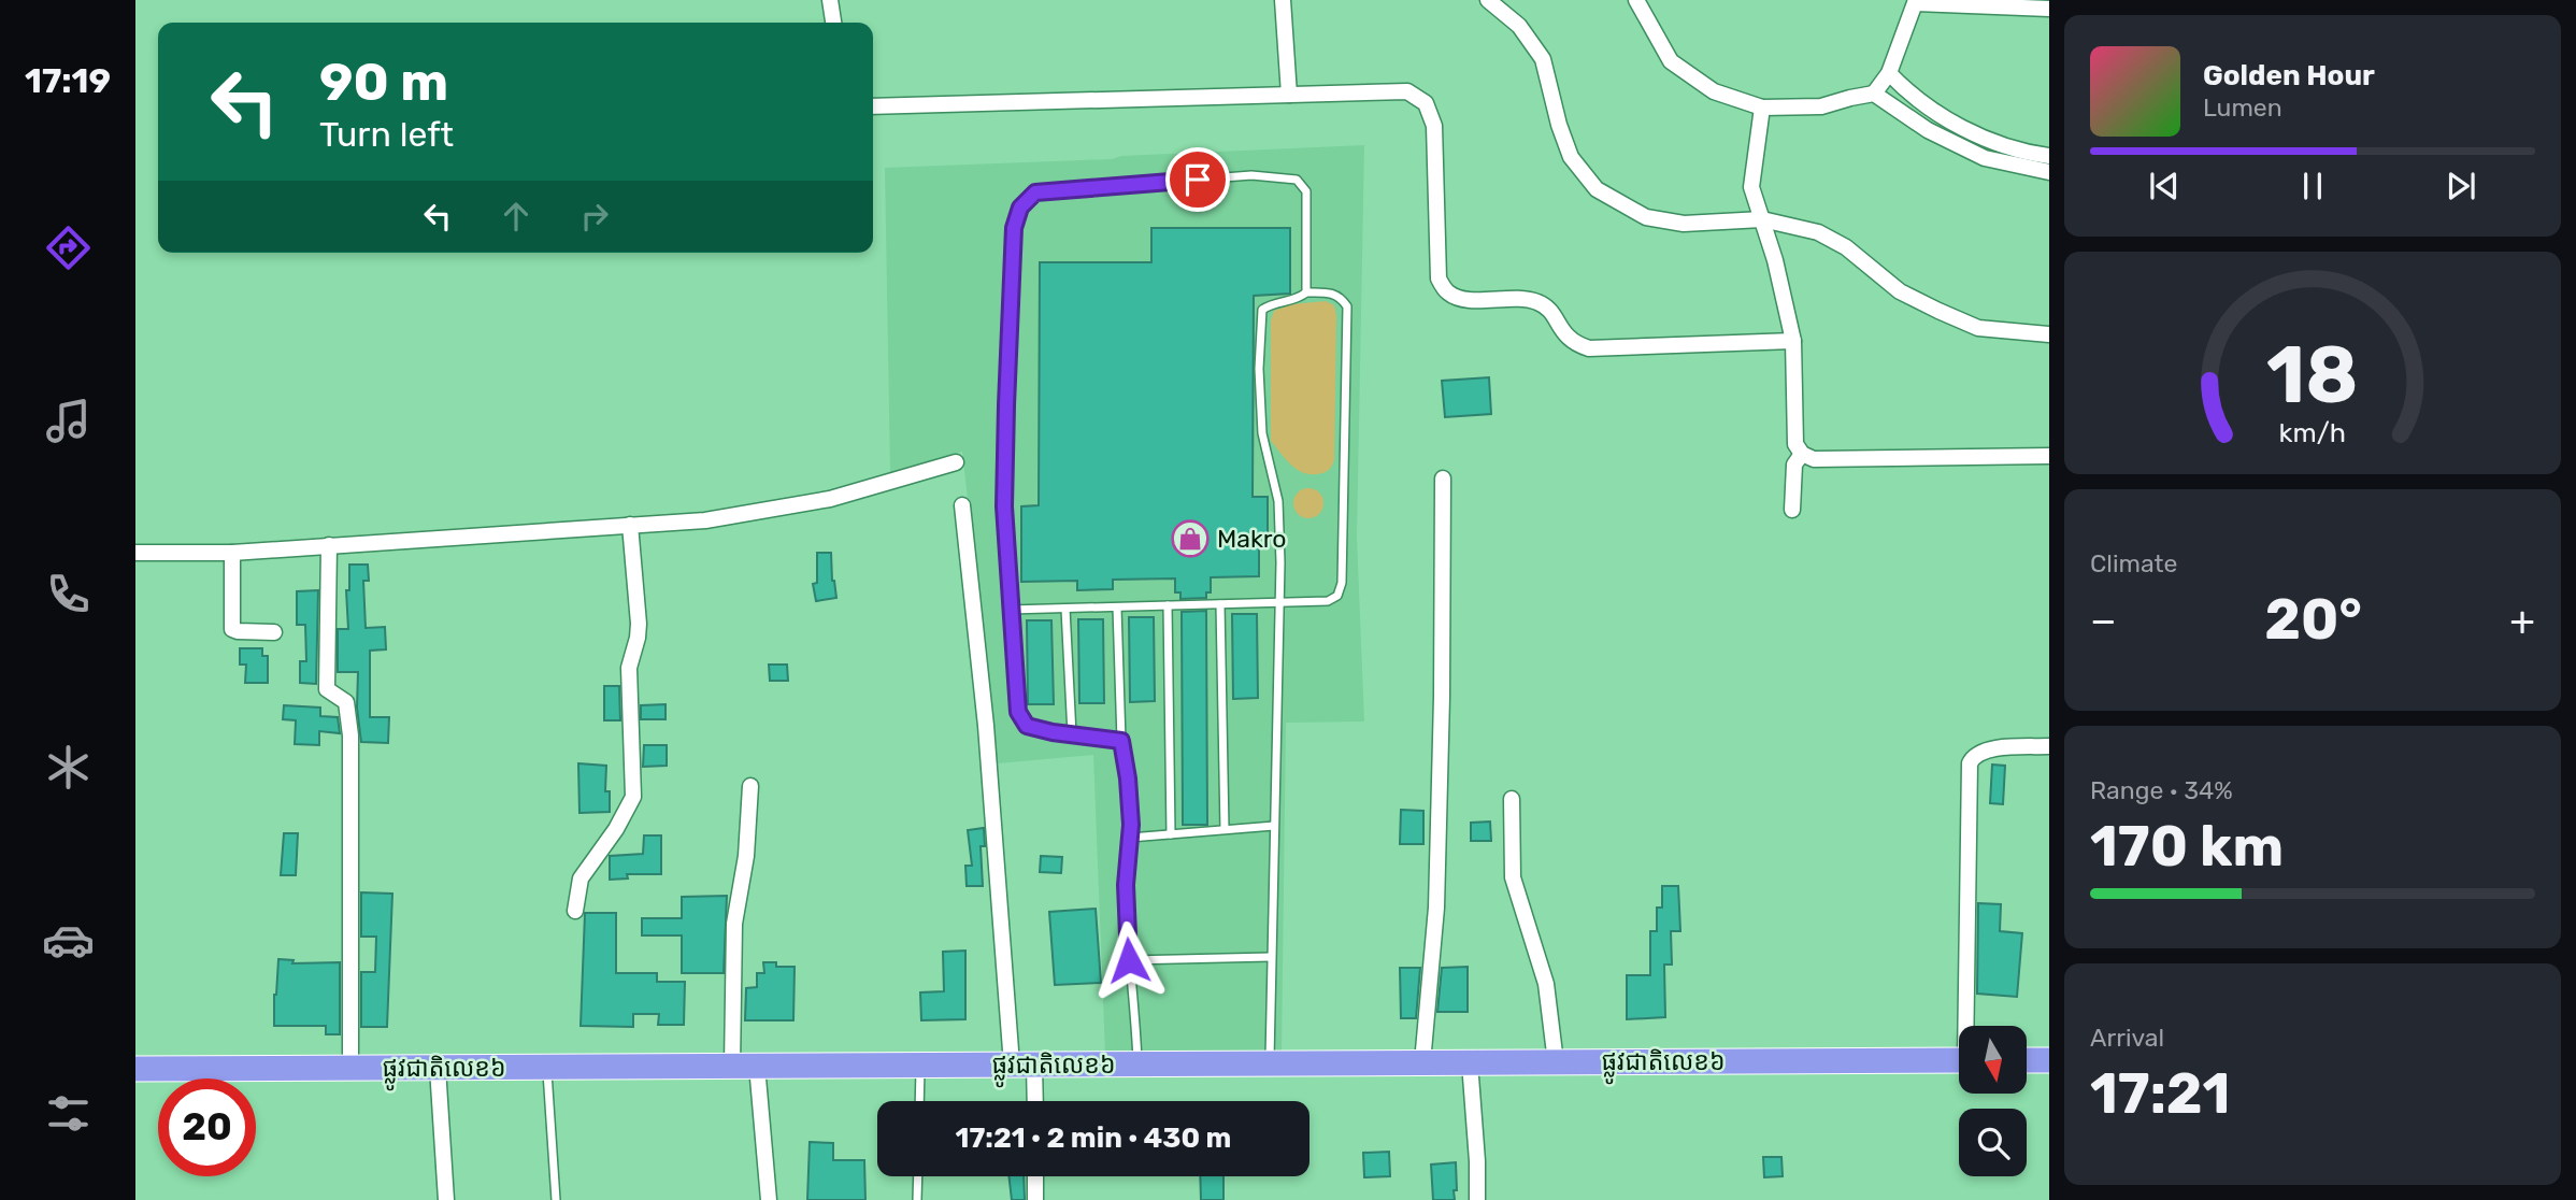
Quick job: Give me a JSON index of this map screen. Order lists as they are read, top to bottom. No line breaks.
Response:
{"streets":{"highway":["ផ្លូវជាតិលេខ៦"]},"places":{"shop":["Makro"]},"north":"bottom","page":{"tabs":"17:19","turn":["90 m","Turn left"],"song":["Golden Hour","Lumen"],"tile":["Climate",["Range · 34%","170 km"],["Arrival","17:21"]],"heat":["−","20°","+"],"limit":"20","trip":"17:21 · 2 min · 430 m","gauge":["18","km/h"]}}
